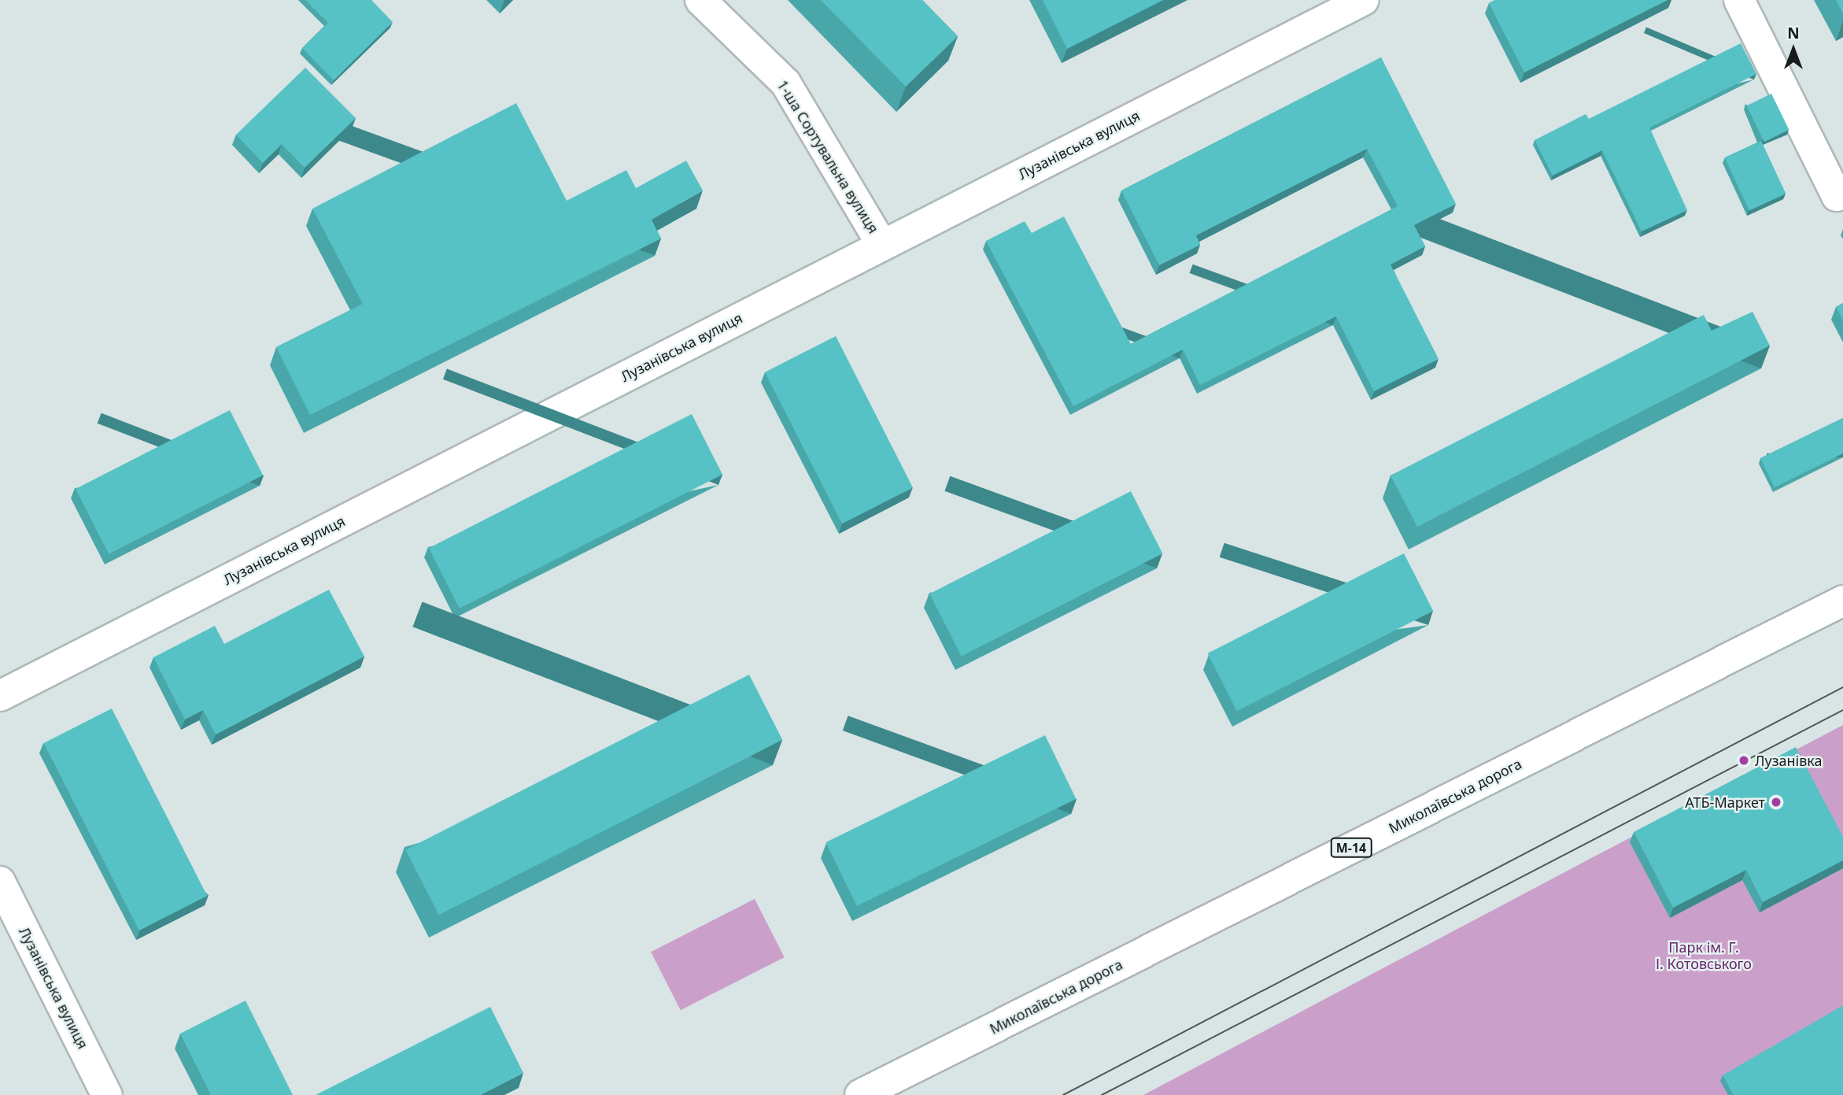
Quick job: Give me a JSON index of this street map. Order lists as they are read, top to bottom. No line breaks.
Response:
{"streets":{"street":["Лузанівська вулиця","1-ша Сортувальна вулиця","Миколаївська дорога","М-14"]},"crossings":[["Лузанівська вулиця","1-ша Сортувальна вулиця"]],"parks":["Парк ім. Г. І. Котовського"],"places":["Лузанівка","АТБ-Маркет"],"north":"top"}
